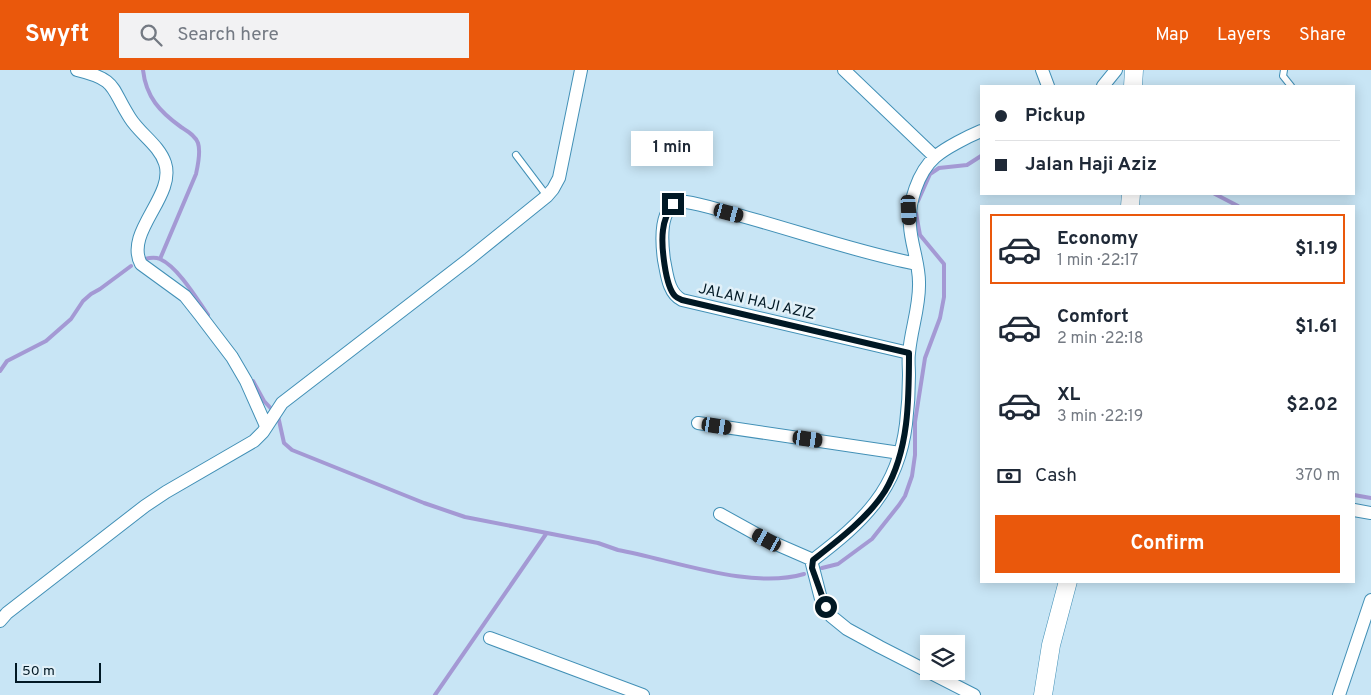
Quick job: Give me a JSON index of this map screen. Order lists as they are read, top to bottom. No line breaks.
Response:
{"streets":{"street":["JALAN HAJI AZIZ"]},"scale_bar":"50 m","page":{"header":"Swyft","search":"Search here","nav":["Map","Layers","Share"],"banner":["Pickup","Jalan Haji Aziz"],"bubble":"1 min","list":[{"name":"Economy","note":"1 min · 22:17","value":"$1.19"},{"name":"Comfort","note":"2 min · 22:18","value":"$1.61"},{"name":"XL","note":"3 min · 22:19","value":"$2.02"}],"pay":["Cash","370 m"],"buttons":"Confirm","scale":"50 m"}}
